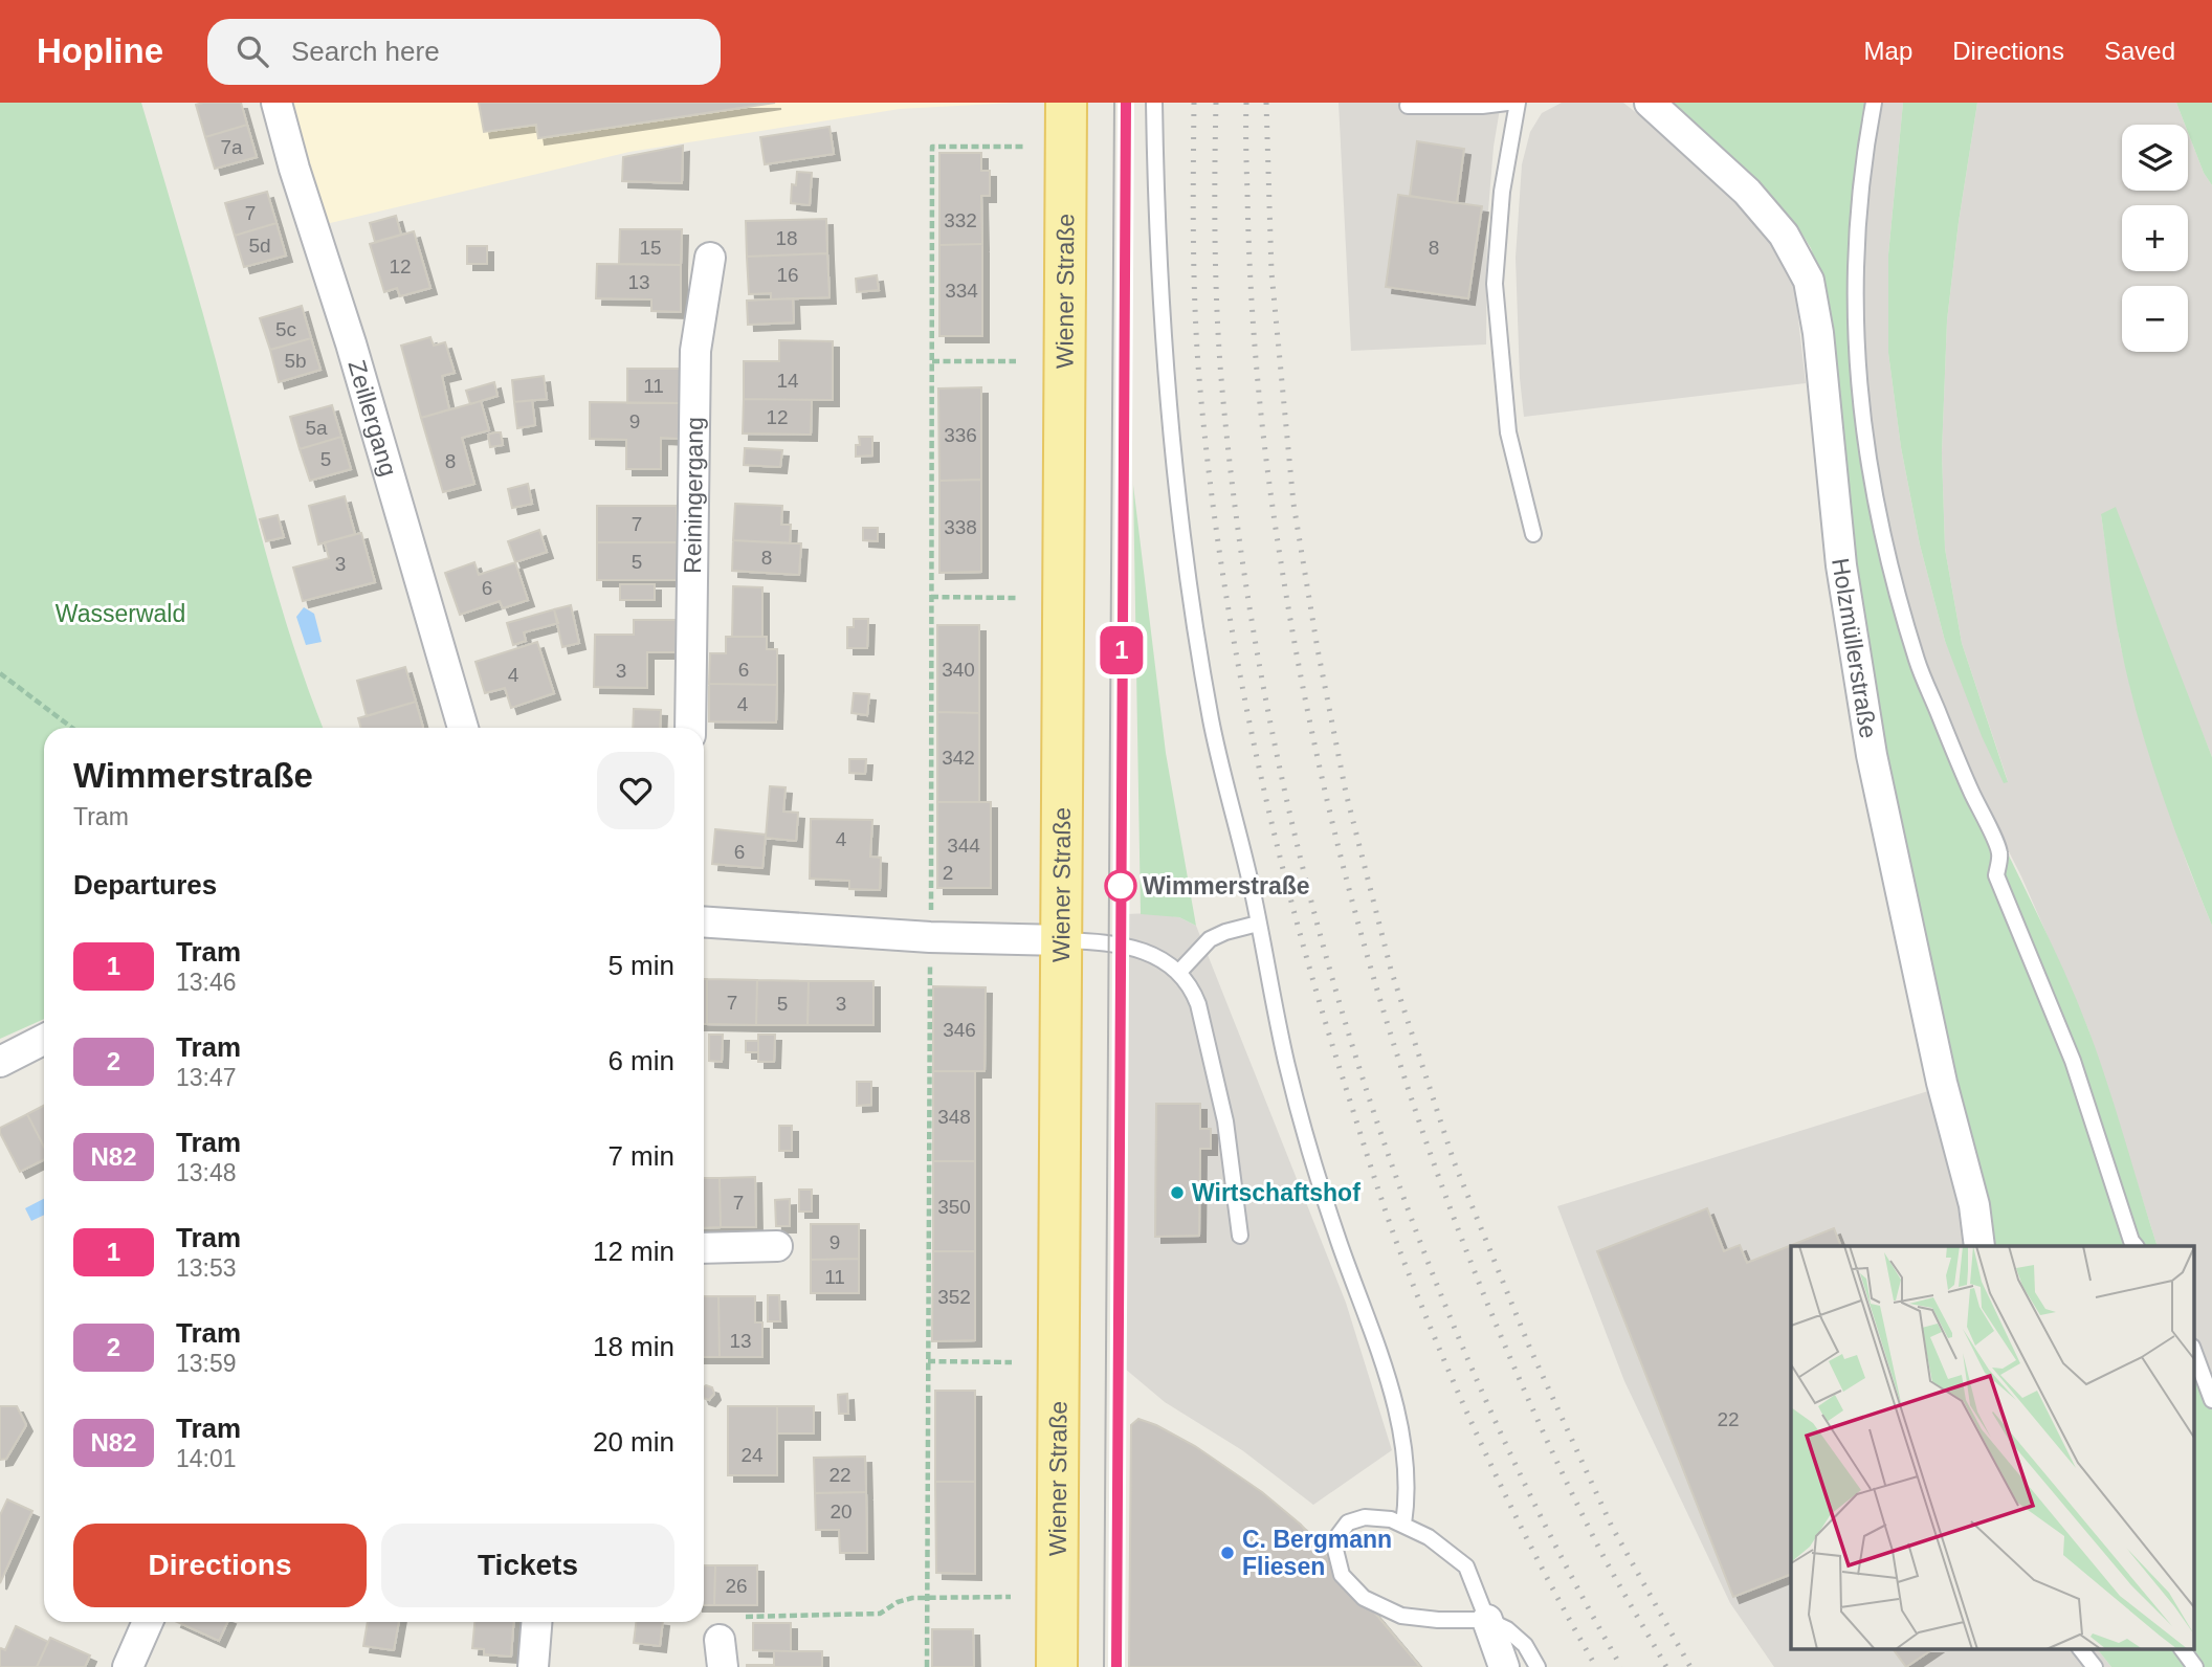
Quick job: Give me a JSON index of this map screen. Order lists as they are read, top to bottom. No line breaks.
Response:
{"streets":{"main road":["Wiener Straße"],"street":["Zeillergang","Reiningergang","Holzmüllerstraße"]},"parks":["Wasserwald"],"places":["Wimmerstraße","Wirtschaftshof","C. Bergmann Fliesen"],"lines":["tram line 1"],"house_numbers":["7a","7","332","18","5d","15","8","12","16","13","334","5c","5b","14","11","12","9","5a","336","5","8","7","338","8","5","3","6","6","340","3","4","4","342","4","344","6","2","7","5","3","346","348","7","350","9","11","352","13","22","24","22","20","26"],"page":{"header":"Hopline","search":"Search here","nav":["Map","Directions","Saved"],"on_map":"1","map_buttons":["+","−"],"heading":[["Wimmerstraße","Tram"],"Departures"],"list":[{"mark":"1","name":"Tram","note":"13:46","value":"5 min"},{"mark":"2","name":"Tram","note":"13:47","value":"6 min"},{"mark":"N82","name":"Tram","note":"13:48","value":"7 min"},{"mark":"1","name":"Tram","note":"13:53","value":"12 min"},{"mark":"2","name":"Tram","note":"13:59","value":"18 min"},{"mark":"N82","name":"Tram","note":"14:01","value":"20 min"}],"buttons":["Directions","Tickets"]}}
